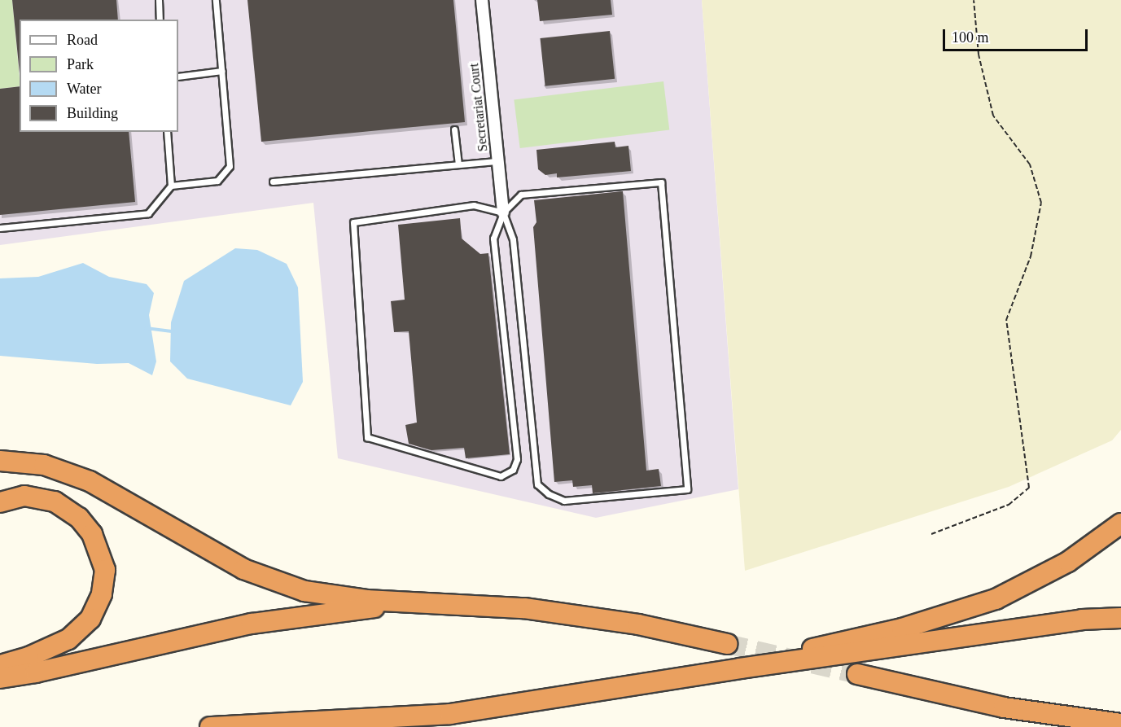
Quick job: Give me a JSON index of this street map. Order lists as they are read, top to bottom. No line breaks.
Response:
{"streets":{"street":["Secretariat Court"]},"legend":["Road","Park","Water","Building"],"scale_bar":"100 m"}
